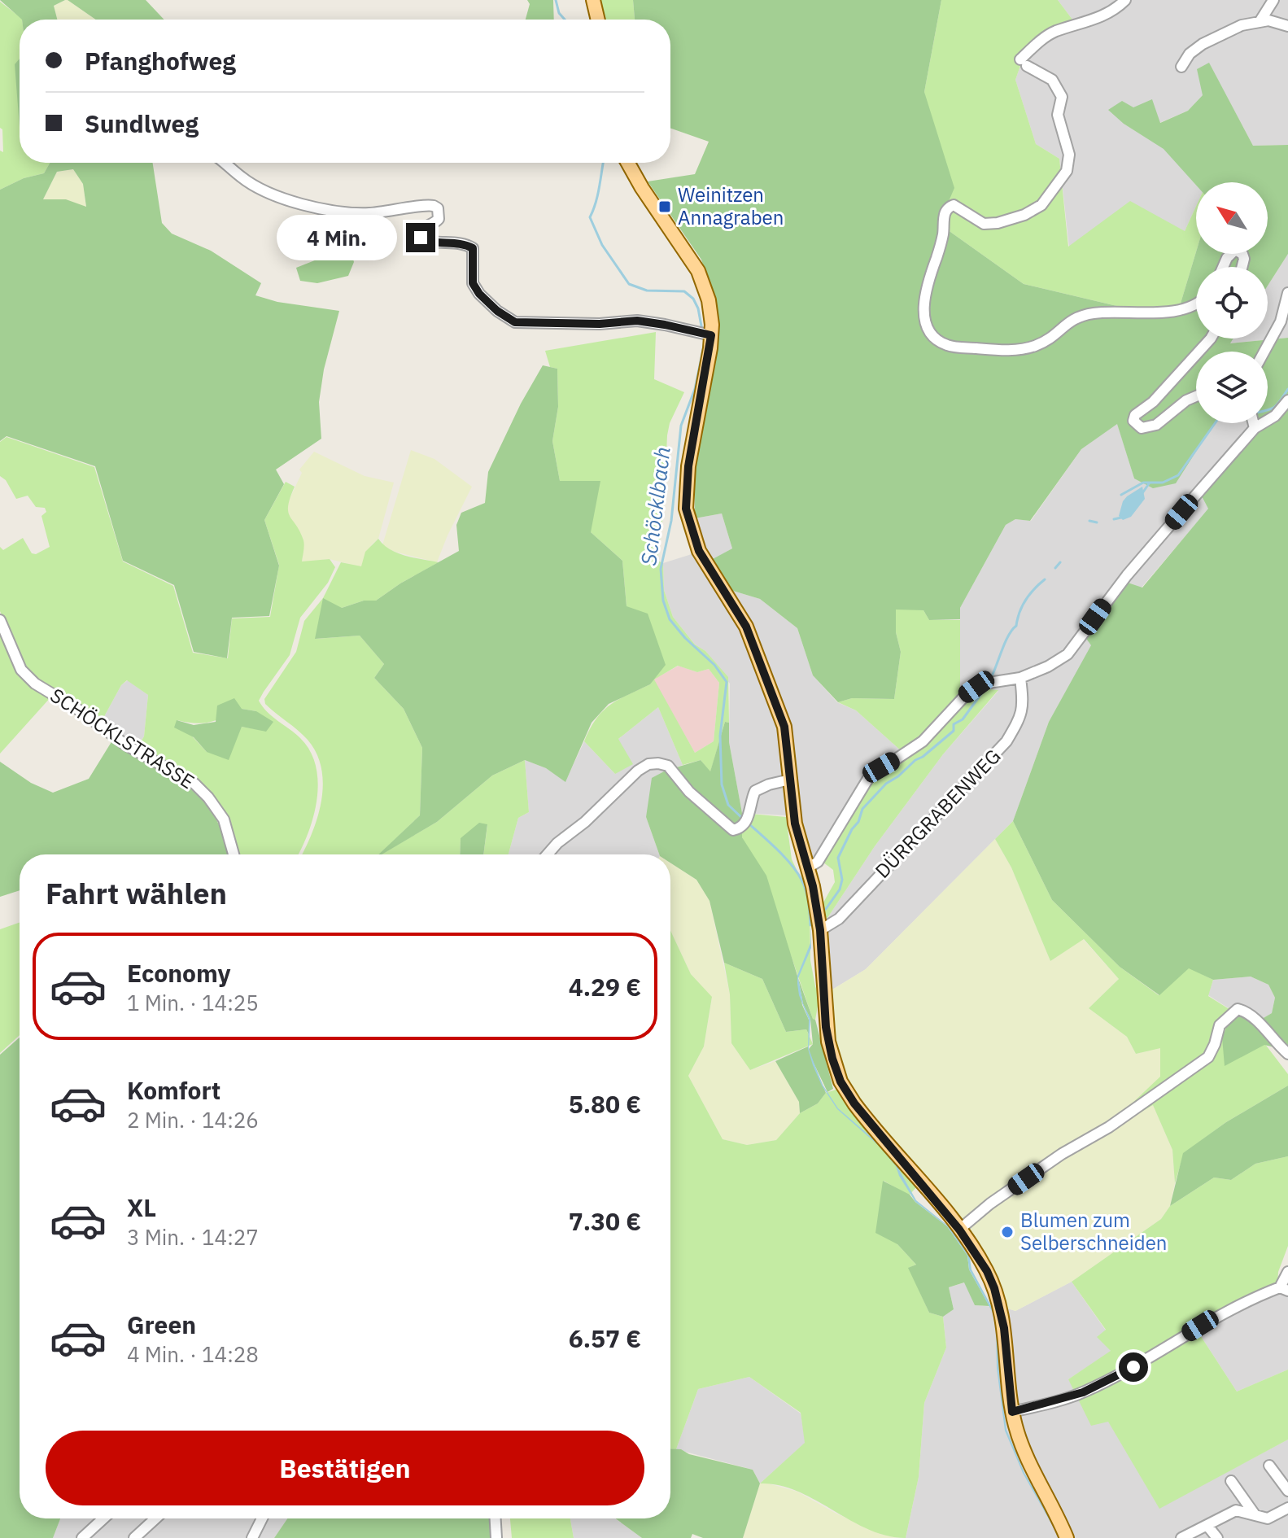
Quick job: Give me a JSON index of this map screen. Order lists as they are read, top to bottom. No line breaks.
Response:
{"streets":{"street":["SCHÖCKLSTRASSE","DÜRRGRABENWEG"]},"water":["Schöcklbach"],"places":{"transit":["Weinitzen Annagraben"],"other":["Blumen zum Selberschneiden"]},"north":"top left","page":{"banner":["Pfanghofweg","Sundlweg"],"bubble":"4 Min.","heading":"Fahrt wählen","list":[{"name":"Economy","note":"1 Min. · 14:25","value":"4.29 €"},{"name":"Komfort","note":"2 Min. · 14:26","value":"5.80 €"},{"name":"XL","note":"3 Min. · 14:27","value":"7.30 €"},{"name":"Green","note":"4 Min. · 14:28","value":"6.57 €"}],"buttons":"Bestätigen"}}
